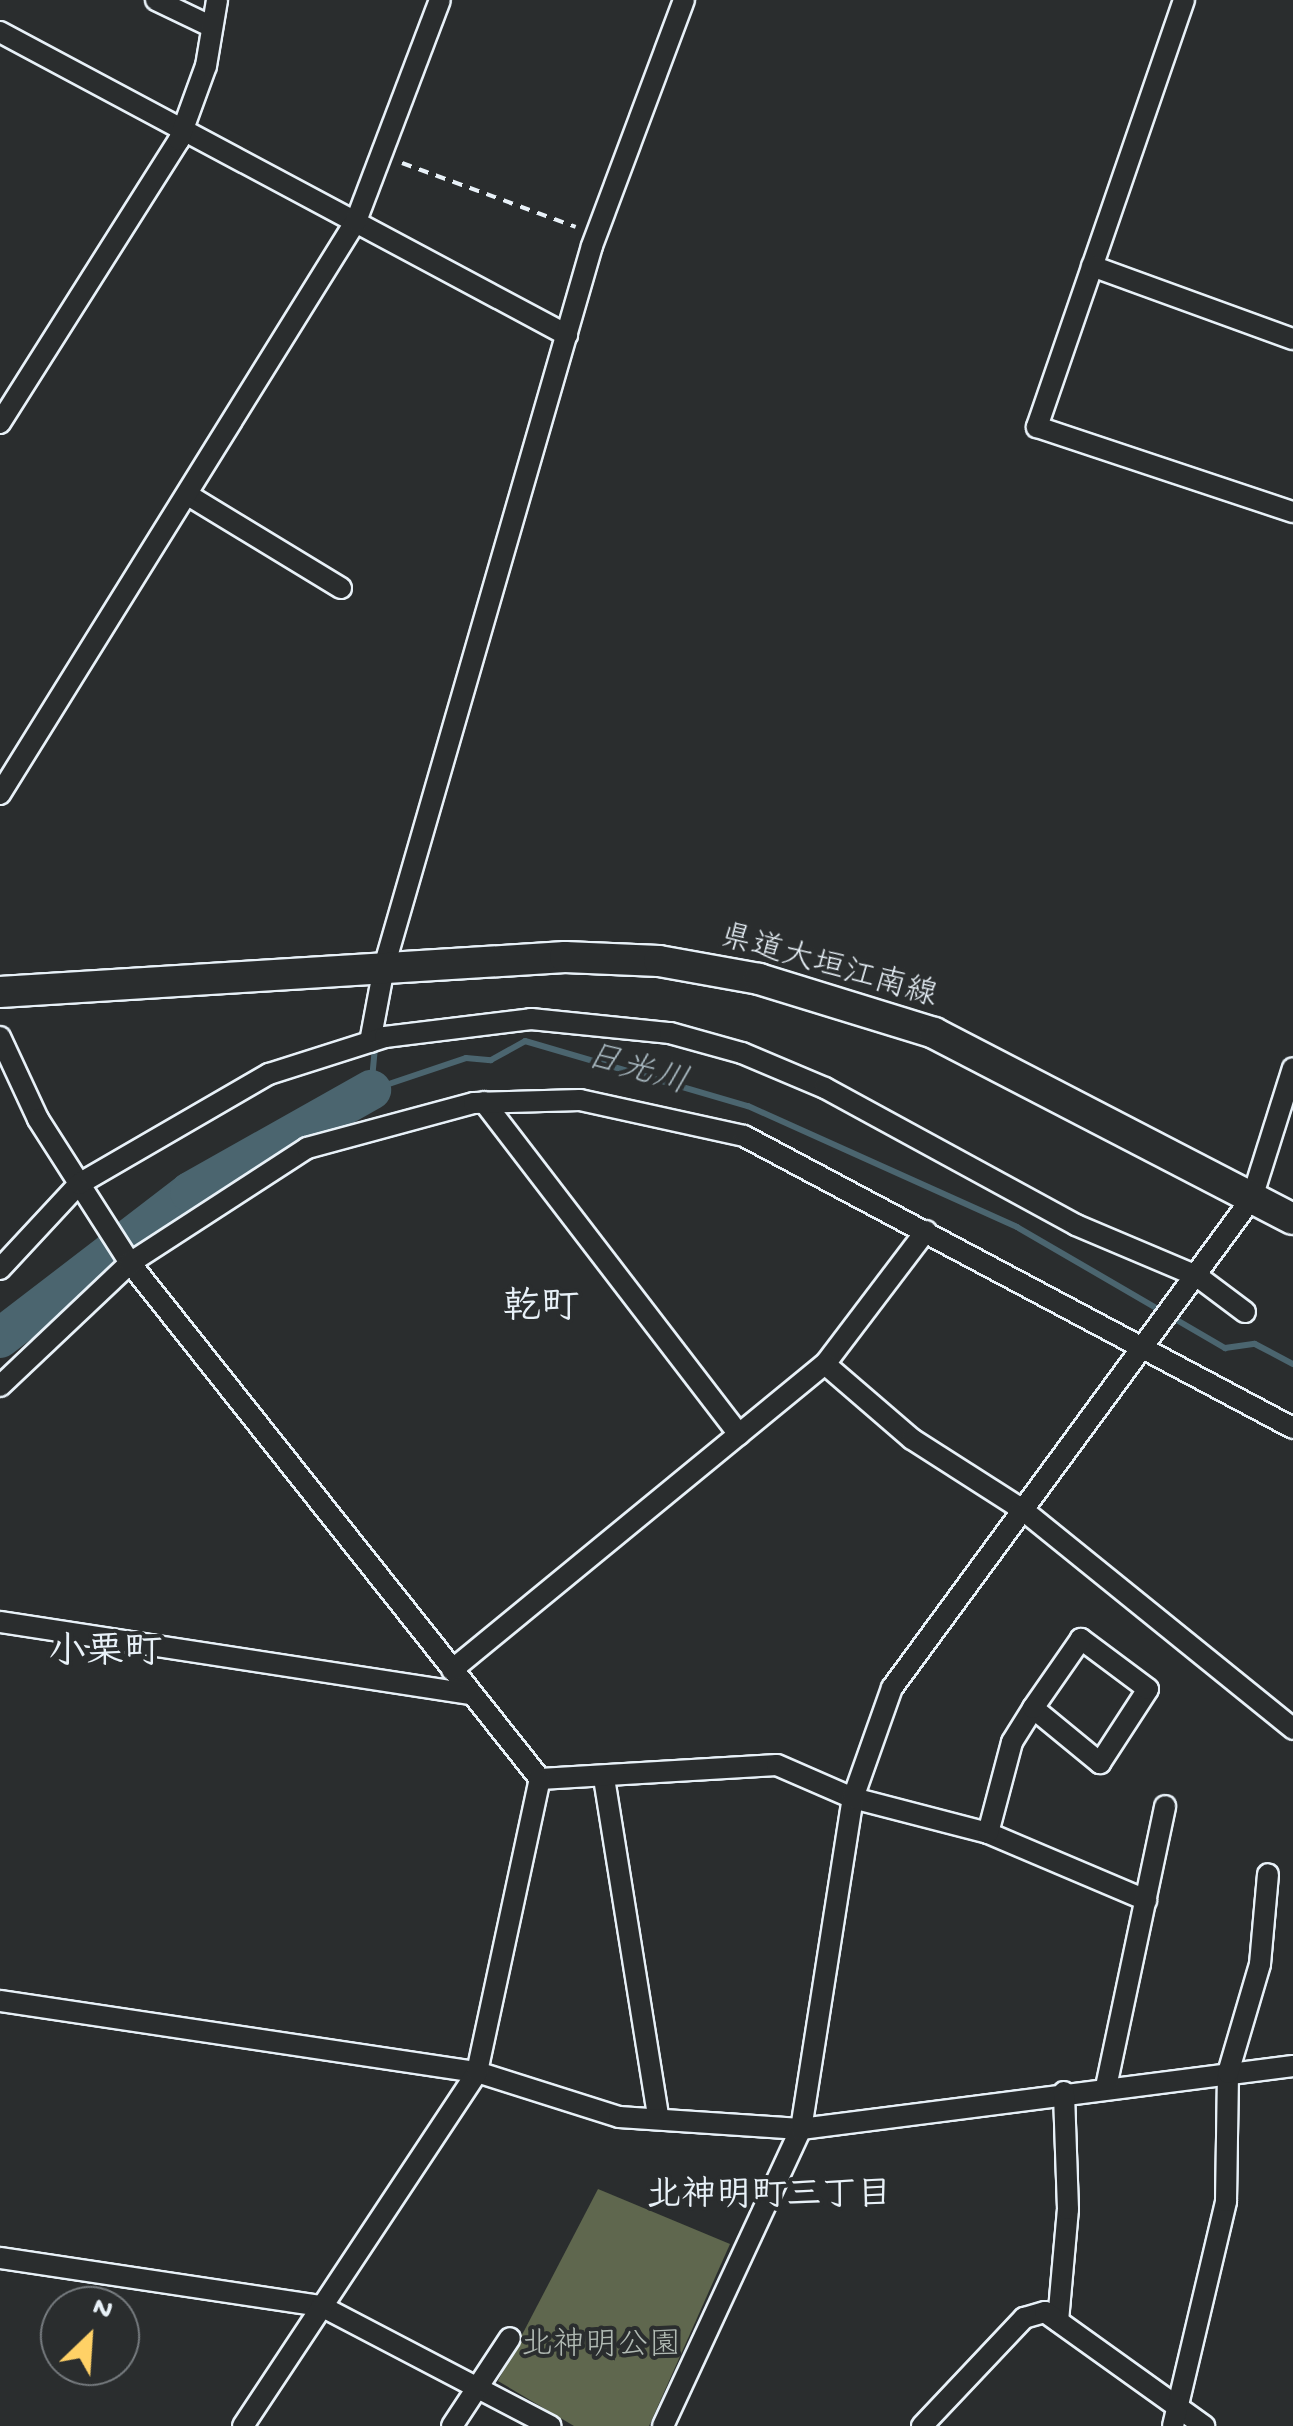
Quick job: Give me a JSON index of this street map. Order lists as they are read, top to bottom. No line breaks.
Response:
{"streets":{"main road":["県道大垣江南線"]},"districts":["乾町","小栗町","北神明町三丁目"],"water":["日光川"],"parks":["北神明公園"],"north":"top right"}
